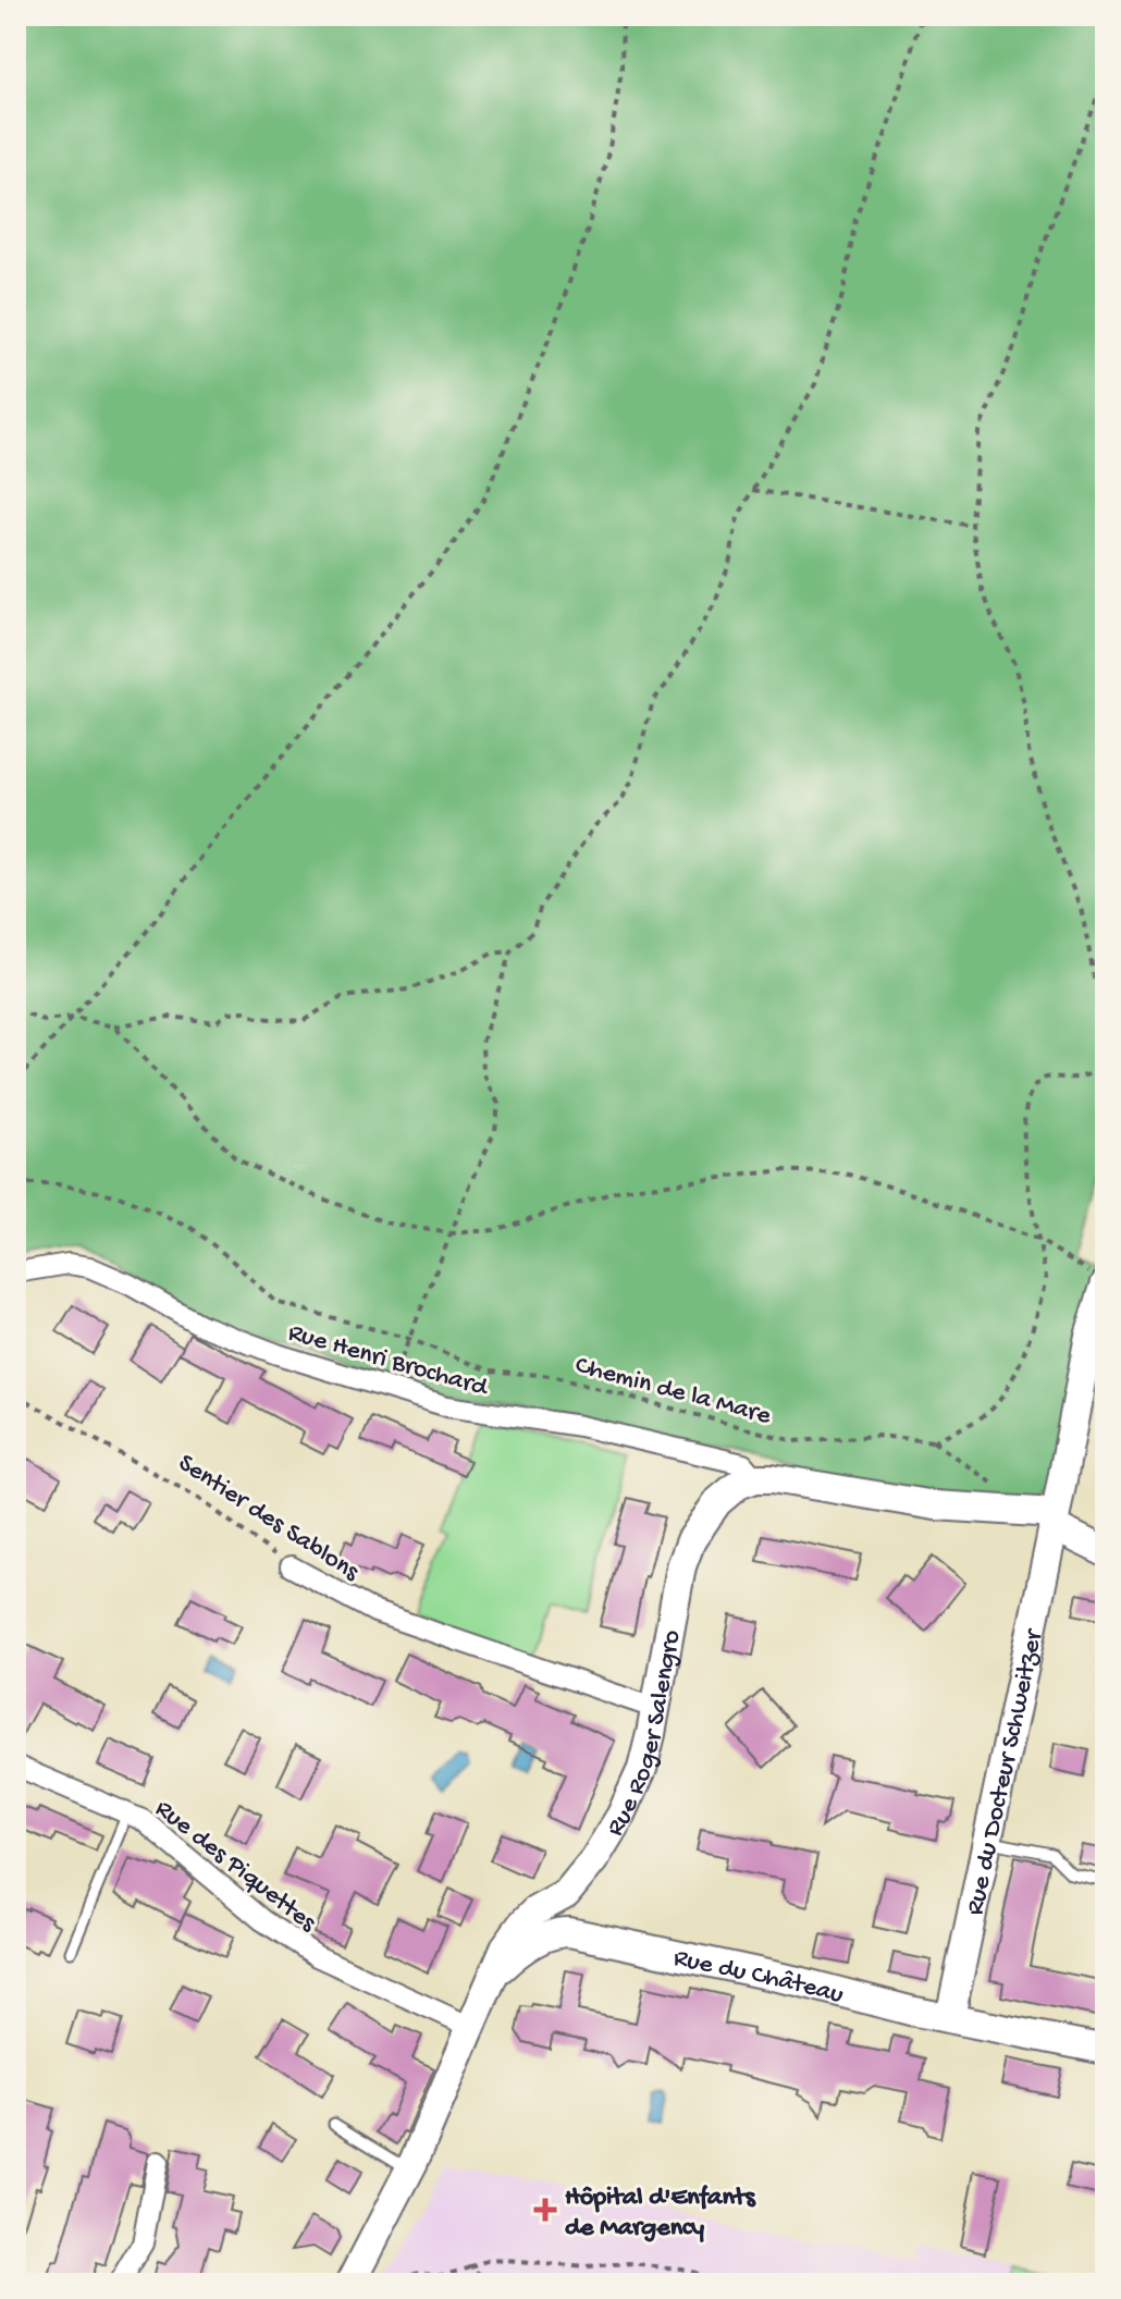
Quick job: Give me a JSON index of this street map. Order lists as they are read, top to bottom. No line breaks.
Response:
{"streets":{"main road":["Rue Roger Salengro","Rue du Docteur Schweitzer","Rue du Château"],"street":["Rue Henri Brochard","Sentier des Sablons","Rue des Piquettes"],"path":["Chemin de la Mare"]},"crossings":[["Rue Henri Brochard","Rue Roger Salengro"],["Sentier des Sablons","Rue Roger Salengro"],["Rue Roger Salengro","Rue des Piquettes"],["Rue Roger Salengro","Rue du Château"],["Rue du Docteur Schweitzer","Rue du Château"]],"places":{"health":["Hôpital d'Enfants de Margency"]}}
